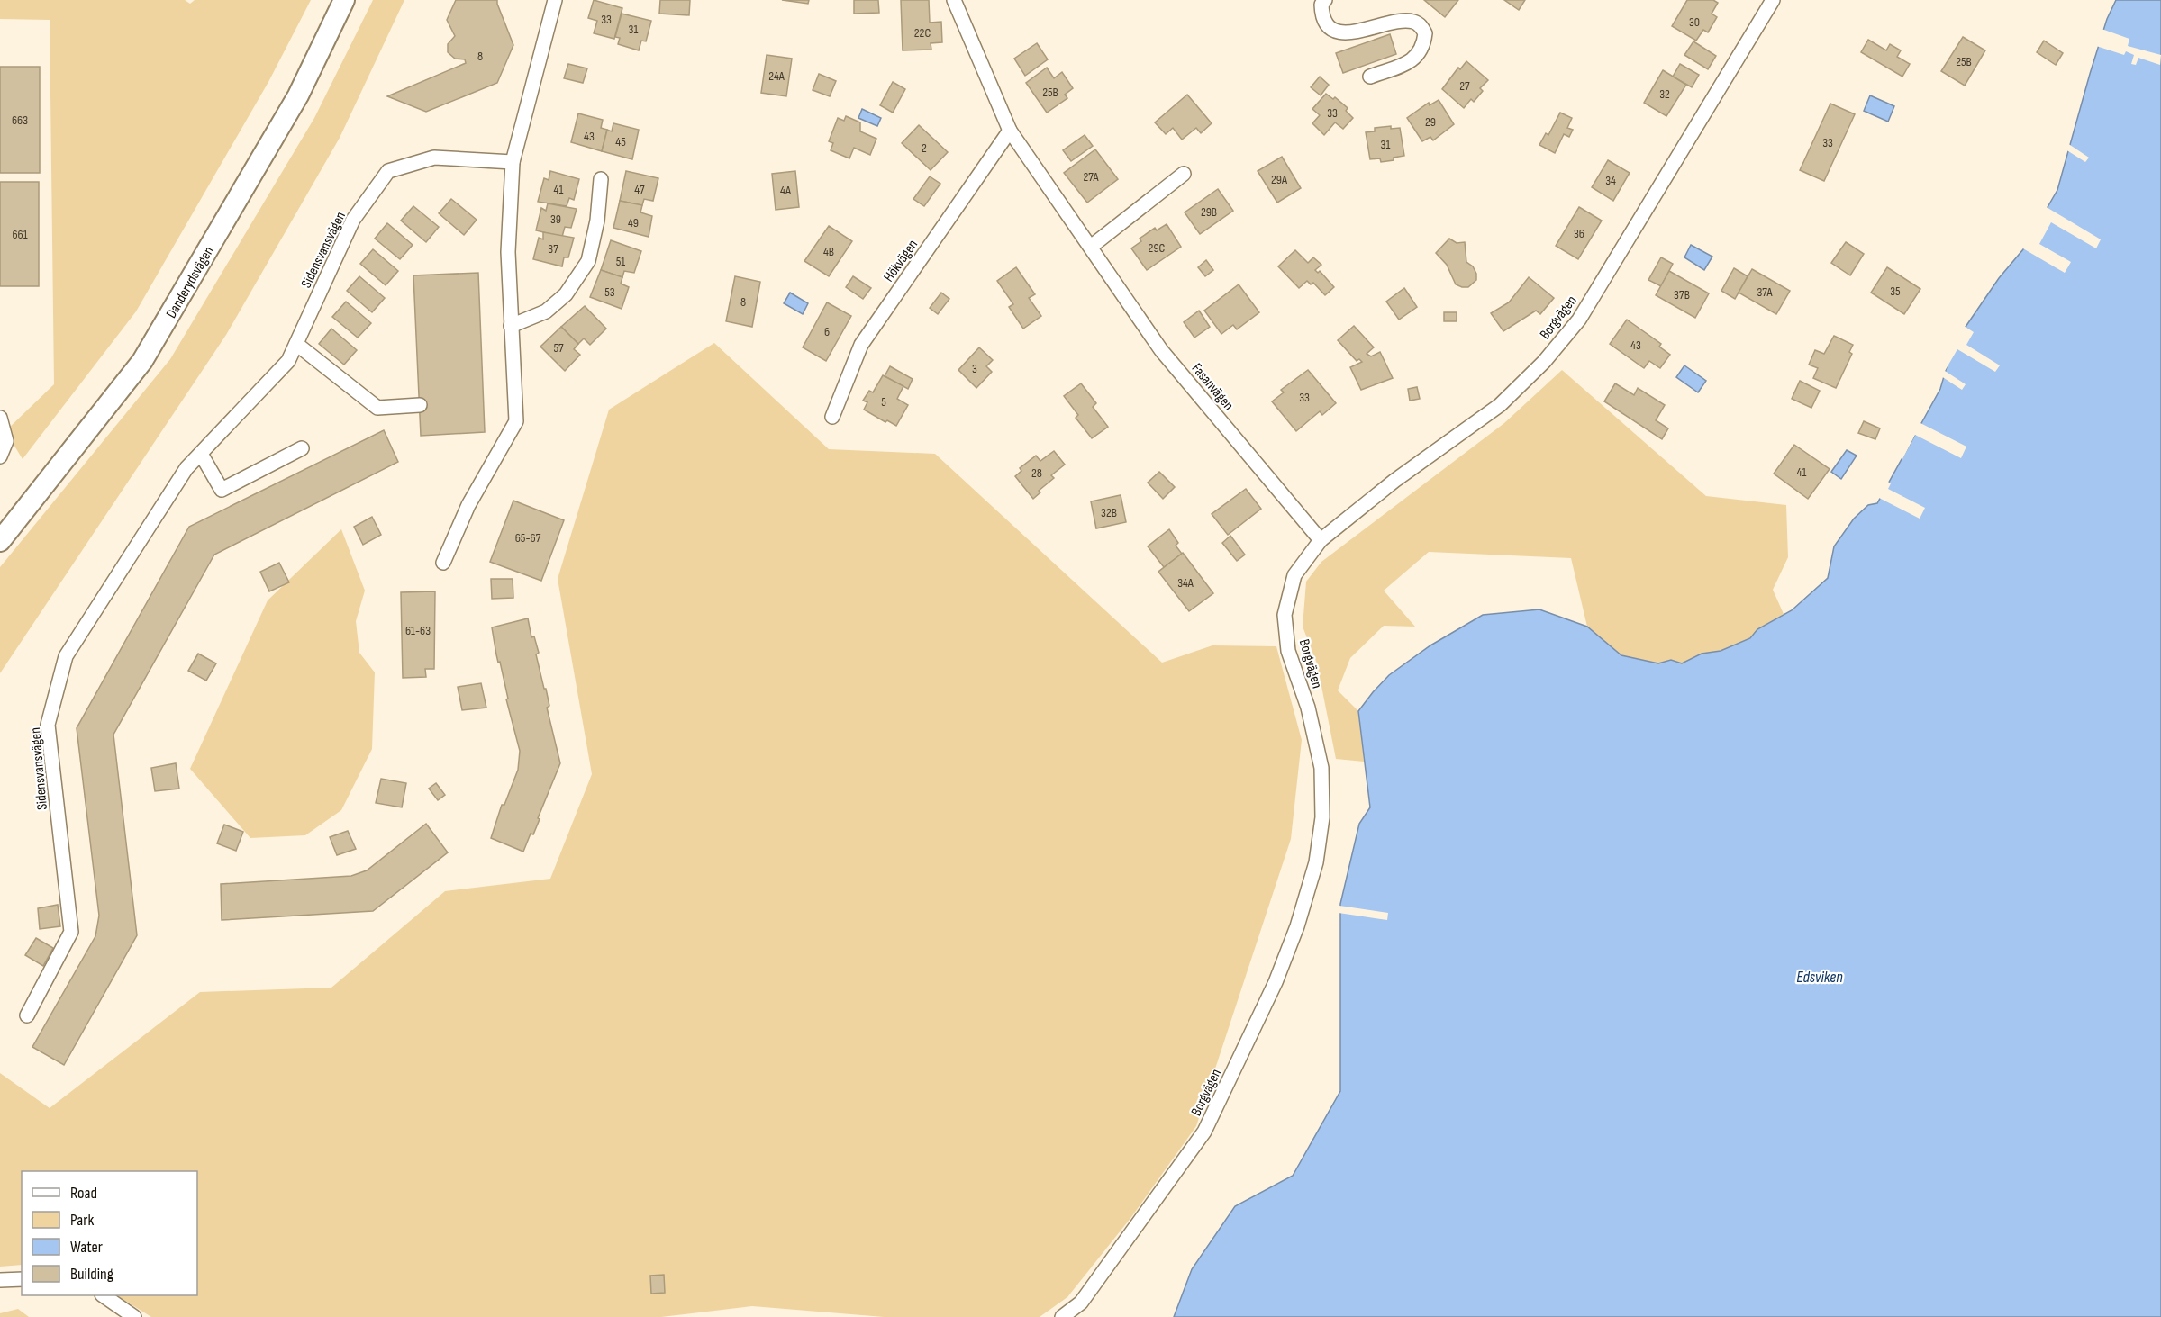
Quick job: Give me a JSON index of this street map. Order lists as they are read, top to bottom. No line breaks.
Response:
{"streets":{"main road":["Danderydsvägen"],"street":["Sidensvansvägen","Hökvägen","Borgvägen","Fasanvägen"]},"crossings":[["Hökvägen","Fasanvägen"],["Borgvägen","Fasanvägen"]],"water":["Edsviken"],"house_numbers":["33","30","31","22C","8","25B","24A","27","25B","32","33","663","29","43","45","33","31","2","27A","29A","34","41","47","4A","29B","39","49","36","661","29C","37","4B","51","35","53","37A","37B","8","6","43","57","3","33","5","41","28","32B","65-67","34A","61-63"],"legend":["Road","Park","Water","Building"]}
